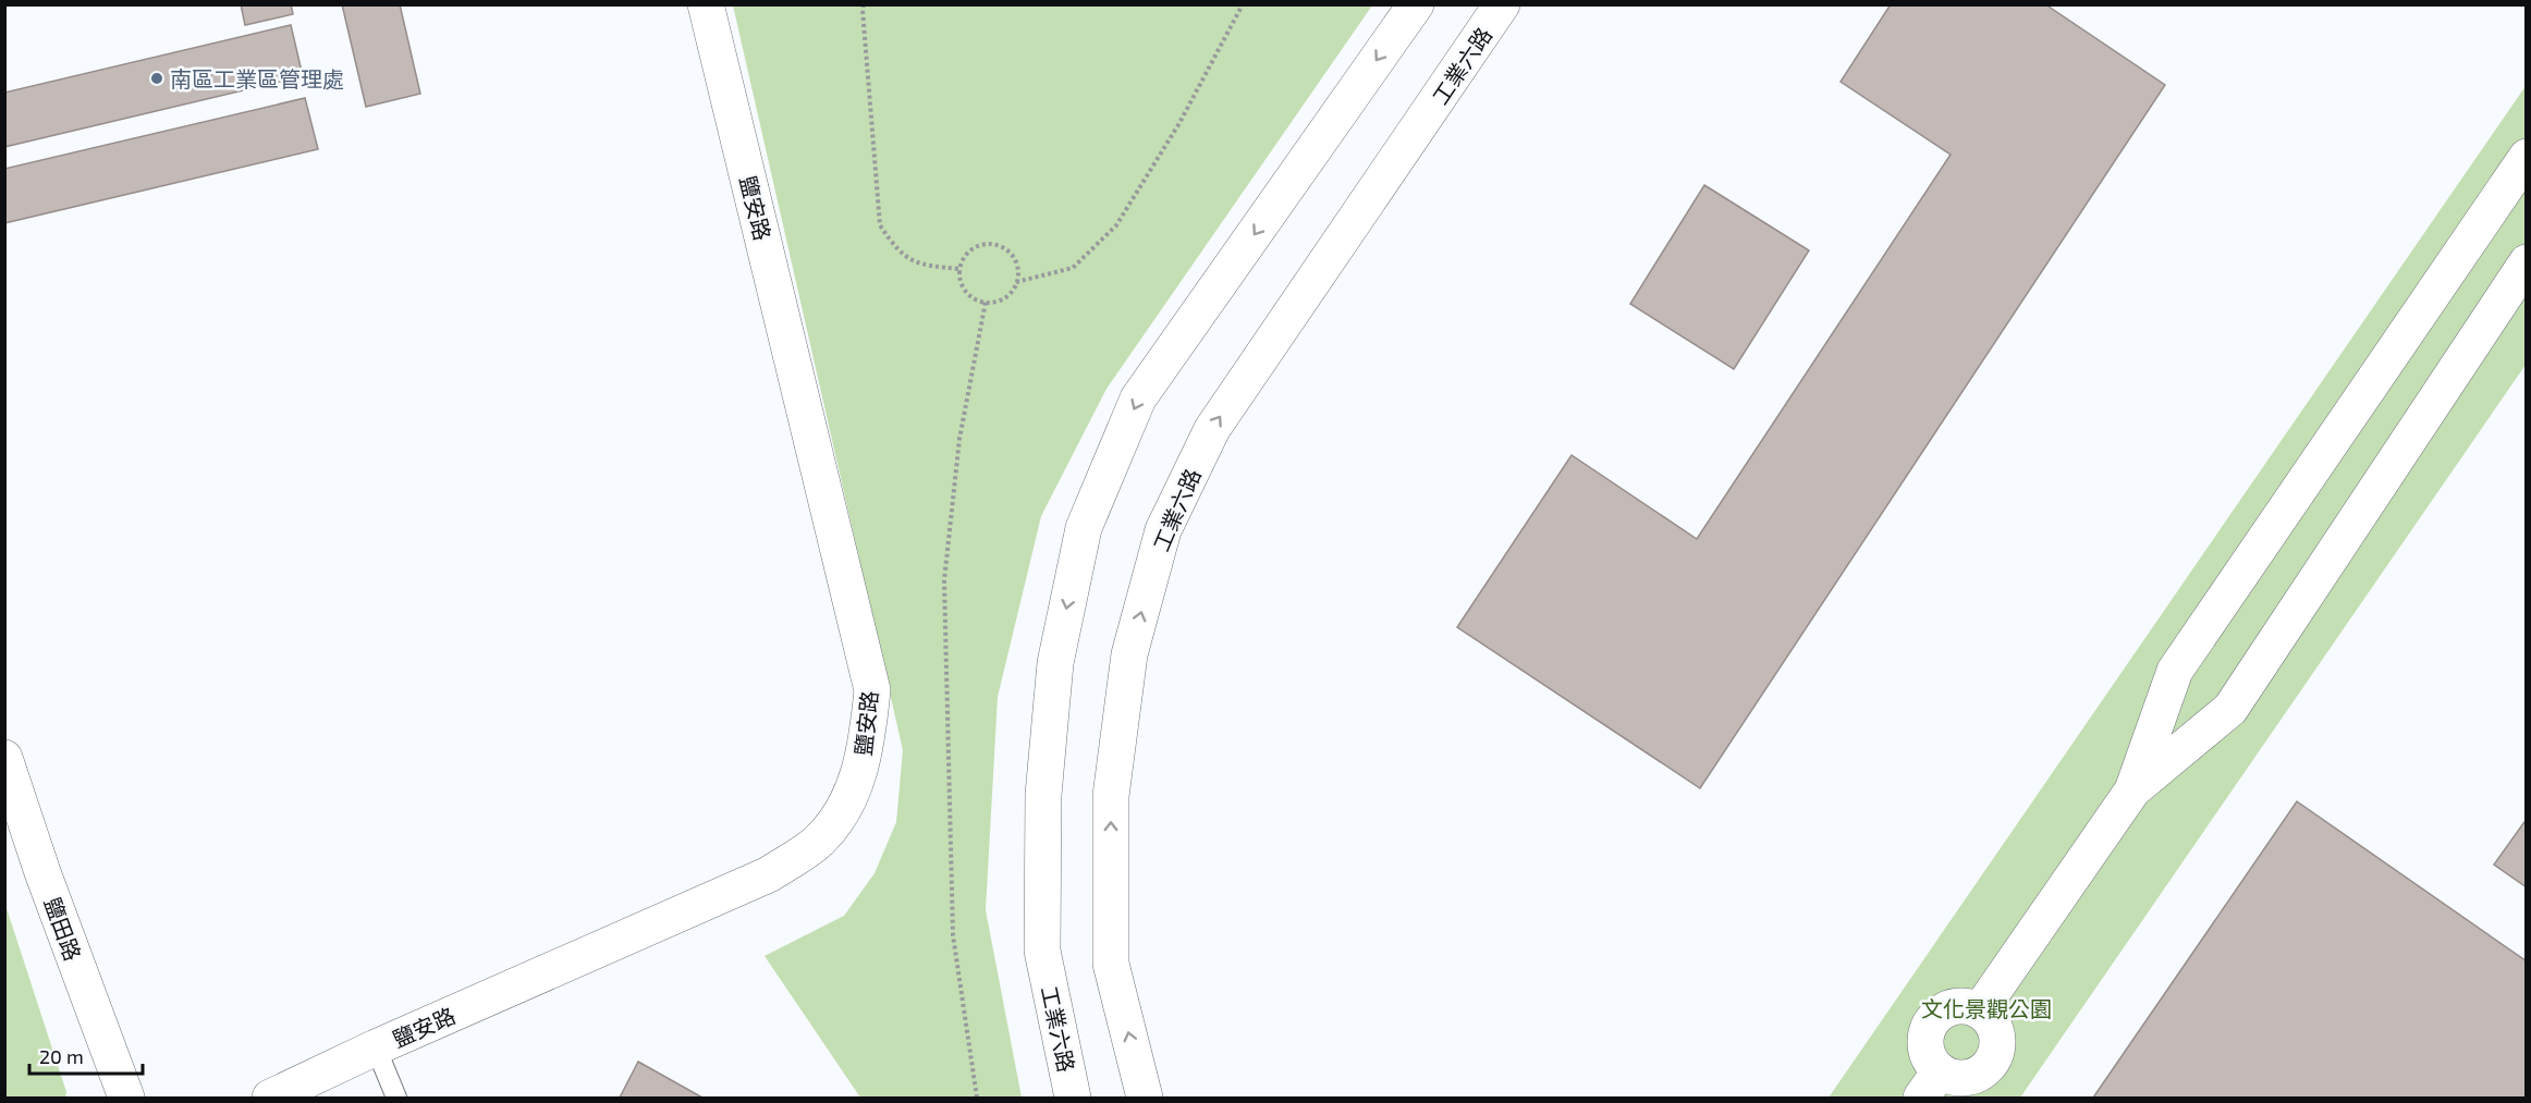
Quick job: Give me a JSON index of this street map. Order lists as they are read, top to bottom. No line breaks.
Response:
{"streets":{"street":["工業六路","鹽安路","鹽田路"]},"parks":["文化景觀公園"],"places":["南區工業區管理處"],"scale_bar":"20 m"}
